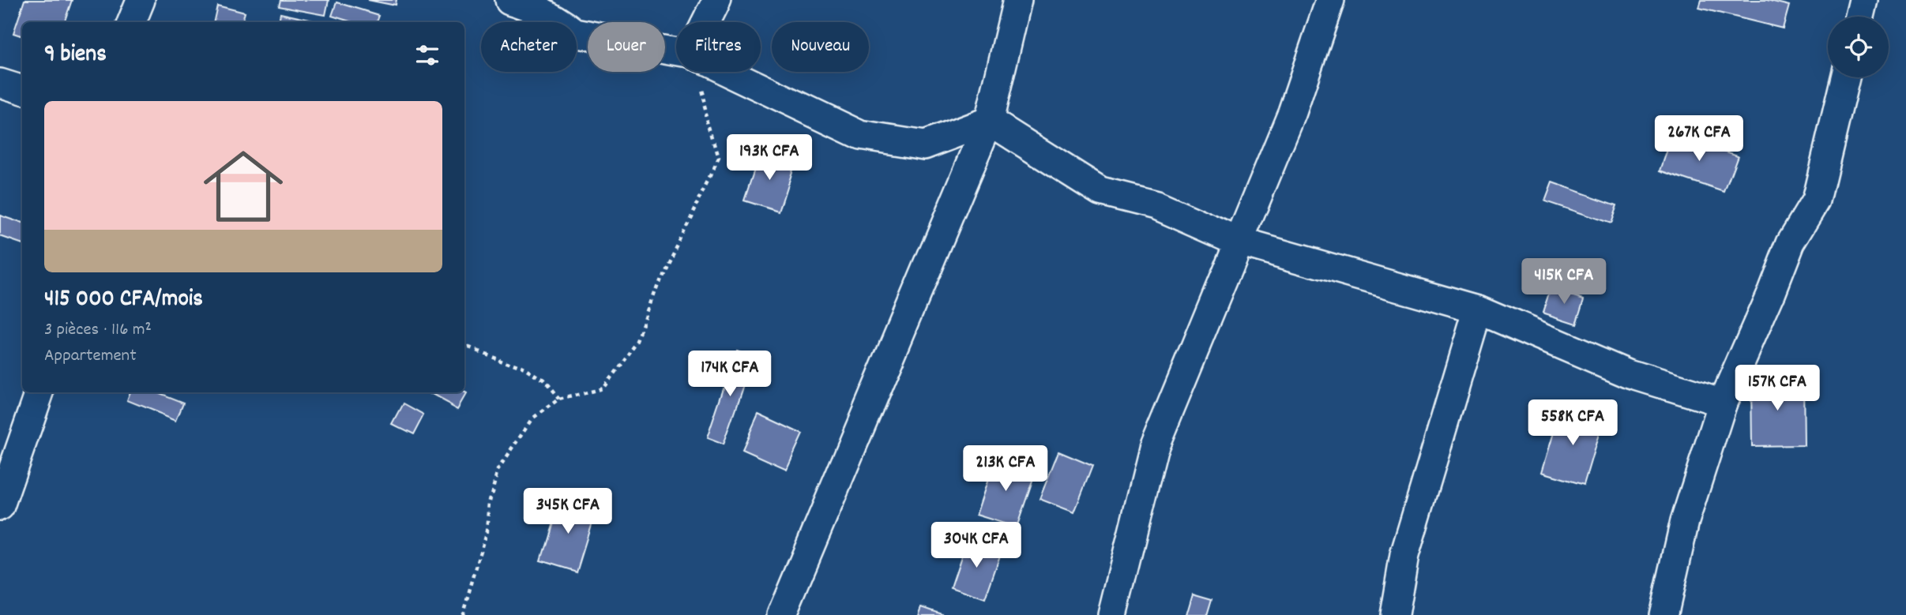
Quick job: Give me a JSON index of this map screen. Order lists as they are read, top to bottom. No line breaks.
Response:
{"page":{"chip":["Acheter","Louer","Filtres","Nouveau"],"heading":"9 biens","list":[{"name":"415 000 CFA/mois","note":"3 pièces · 116 m² · Appartement"}],"price":["267K CFA","193K CFA","415K CFA","174K CFA","157K CFA","558K CFA","213K CFA","345K CFA","304K CFA"]}}
